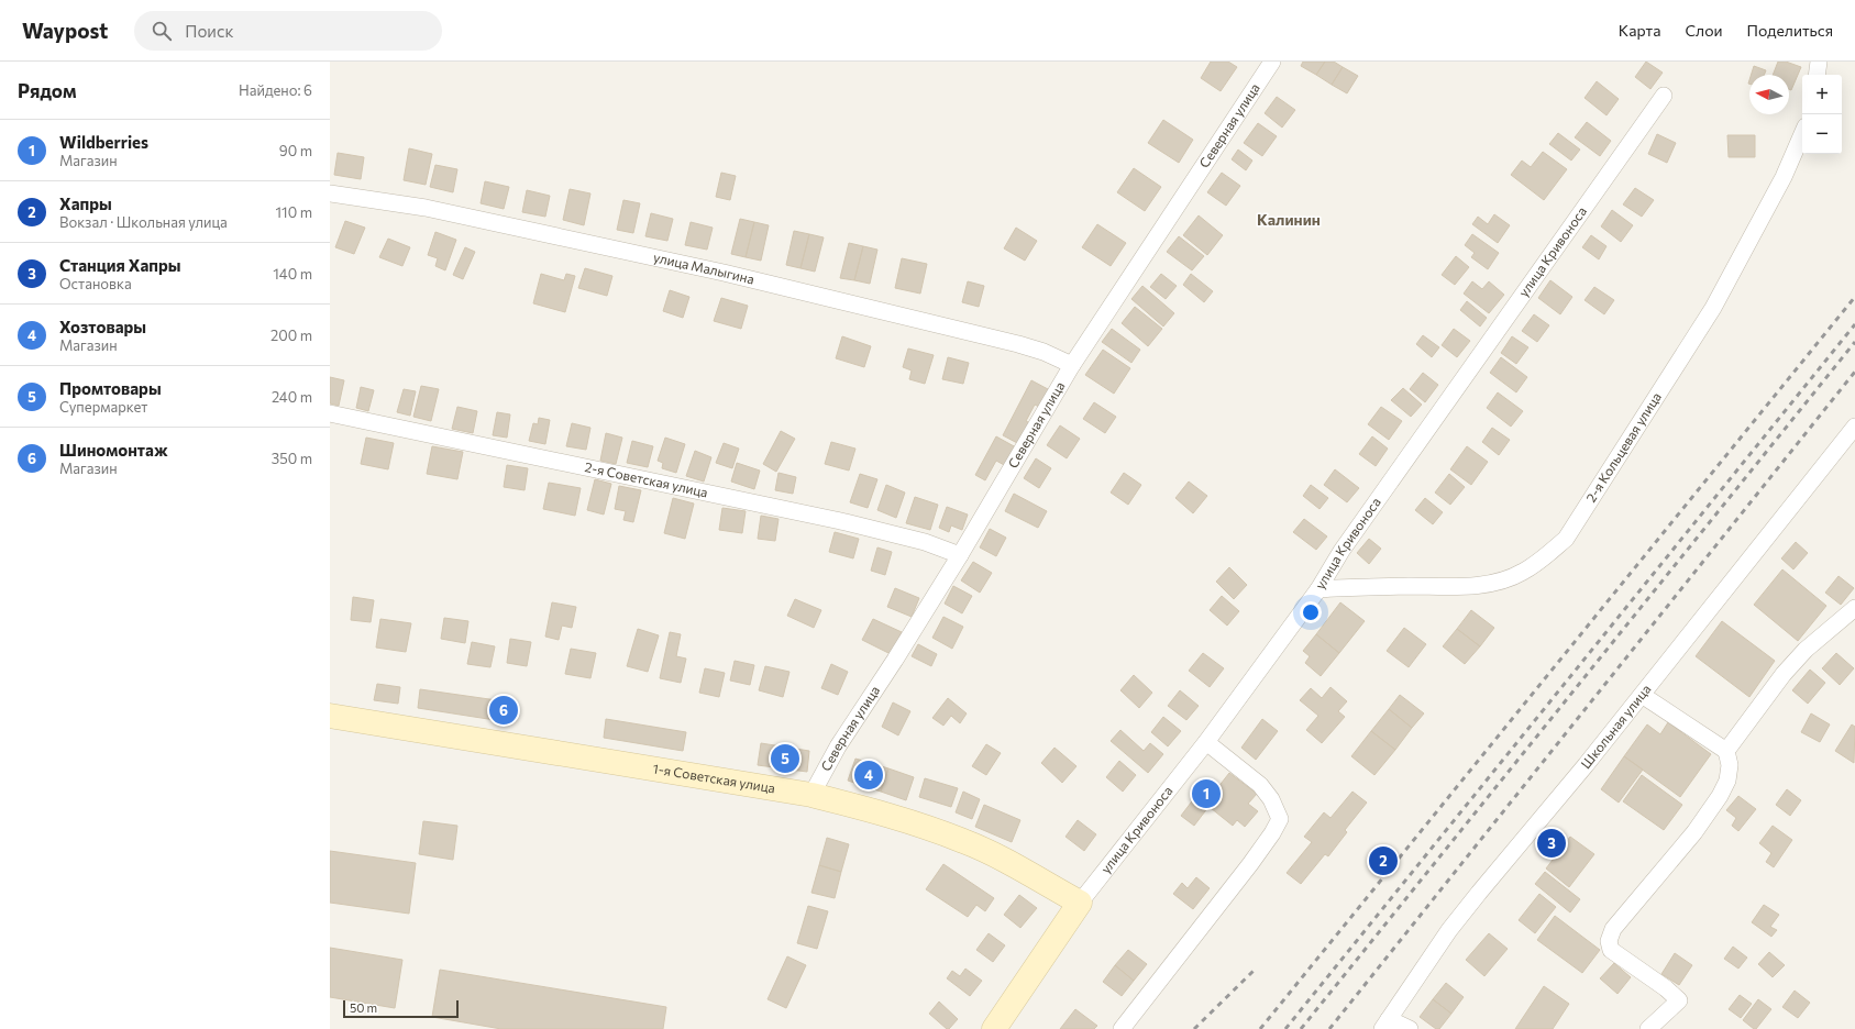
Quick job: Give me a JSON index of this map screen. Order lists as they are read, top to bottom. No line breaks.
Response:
{"streets":{"street":["Северная улица","улица Кривоноса","улица Малыгина","2-я Кольцевая улица","2-я Советская улица","Школьная улица","1-я Советская улица"]},"crossings":[["Северная улица","улица Малыгина"],["Северная улица","2-я Советская улица"],["Северная улица","1-я Советская улица"],["улица Кривоноса","2-я Кольцевая улица"],["улица Кривоноса","1-я Советская улица"]],"districts":["Калинин"],"scale_bar":"50 m","north":"left","page":{"header":"Waypost","search":"Поиск","nav":["Карта","Слои","Поделиться"],"heading":["Рядом","Найдено: 6"],"map_buttons":["+","−"],"list":[{"mark":"1","name":"Wildberries","note":"Магазин","value":"90 m"},{"mark":"2","name":"Хапры","note":"Вокзал · Школьная улица","value":"110 m"},{"mark":"3","name":"Станция Хапры","note":"Остановка","value":"140 m"},{"mark":"4","name":"Хозтовары","note":"Магазин","value":"200 m"},{"mark":"5","name":"Промтовары","note":"Супермаркет","value":"240 m"},{"mark":"6","name":"Шиномонтаж","note":"Магазин","value":"350 m"}],"pins":["6","5","4","1","3","2"],"scale":"50 m"}}
